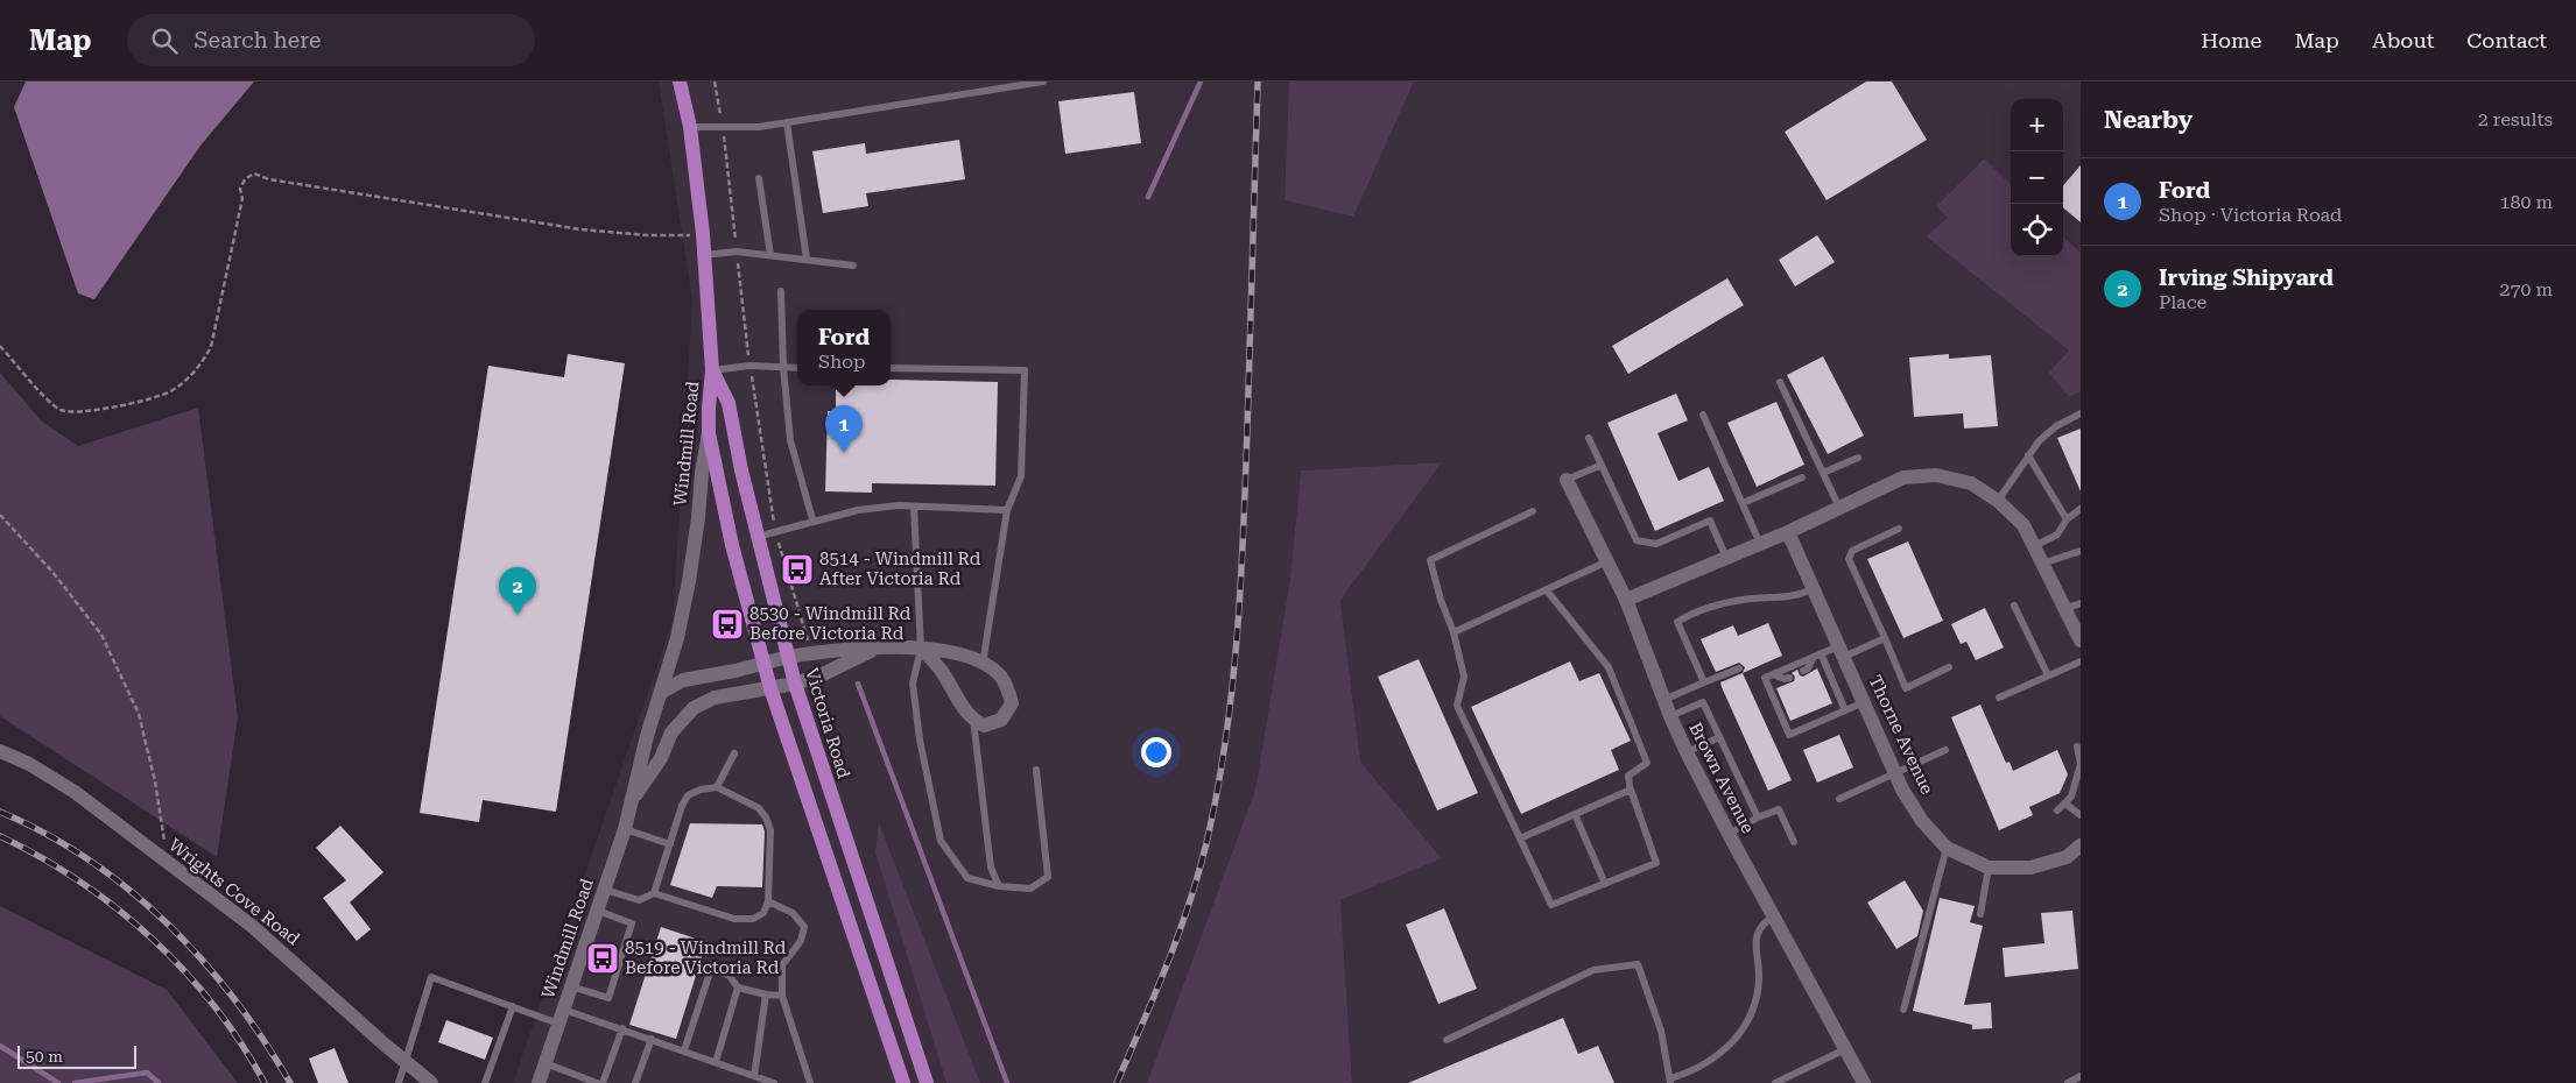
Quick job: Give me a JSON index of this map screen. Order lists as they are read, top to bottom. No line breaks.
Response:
{"streets":{"main road":["Windmill Road","Victoria Road"],"street":["Thorne Avenue","Brown Avenue","Wrights Cove Road"]},"crossings":[["Windmill Road","Victoria Road"]],"places":{"bus stop":["8514 - Windmill Rd After Victoria Rd","8530 - Windmill Rd Before Victoria Rd","8519 - Windmill Rd Before Victoria Rd"]},"scale_bar":"50 m","page":{"header":"Map","search":"Search here","nav":["Home","Map","About","Contact"],"heading":["Nearby","2 results"],"map_buttons":["+","−"],"list":[{"mark":"1","name":"Ford","note":"Shop · Victoria Road","value":"180 m"},{"mark":"2","name":"Irving Shipyard","note":"Place","value":"270 m"}],"popup":["Ford","Shop"],"pins":["1","2"],"scale":"50 m"}}
